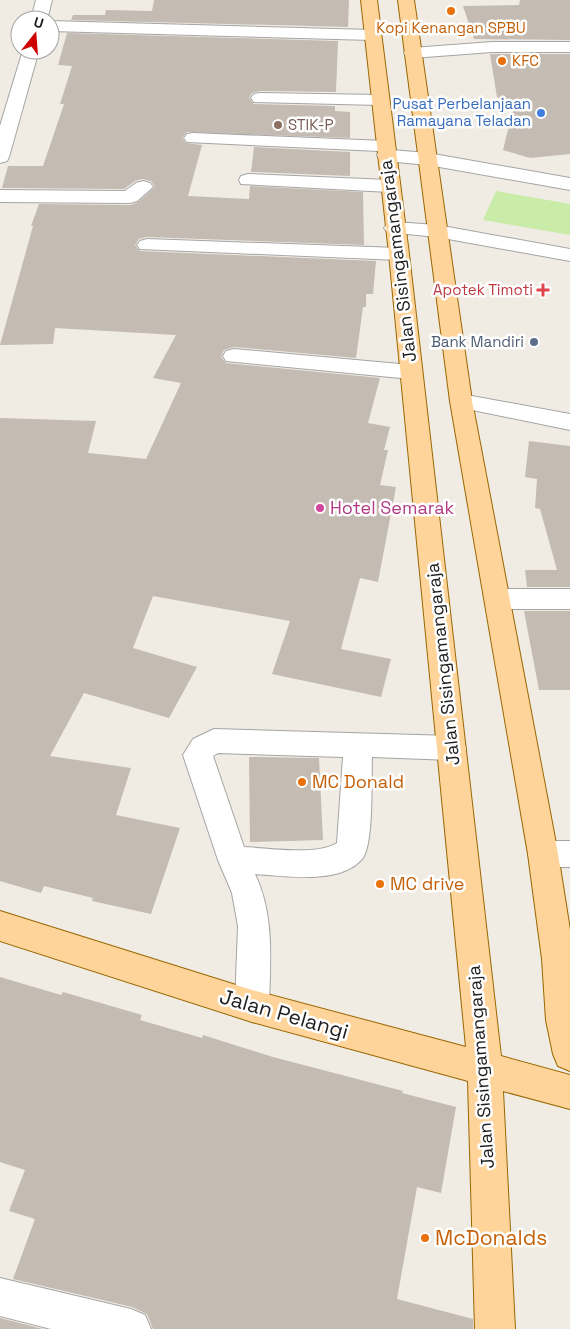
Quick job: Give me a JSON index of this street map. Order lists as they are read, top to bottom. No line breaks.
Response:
{"streets":{"main road":["Jalan Sisingamangaraja","Jalan Pelangi"]},"crossings":[["Jalan Sisingamangaraja","Jalan Pelangi"]],"places":{"other":["Kopi Kenangan SPBU","KFC","Pusat Perbelanjaan Ramayana Teladan","STIK-P","Bank Mandiri","Hotel Semarak","MC Donald","MC drive","McDonalds"],"health":["Apotek Timoti"]},"north":"top"}
